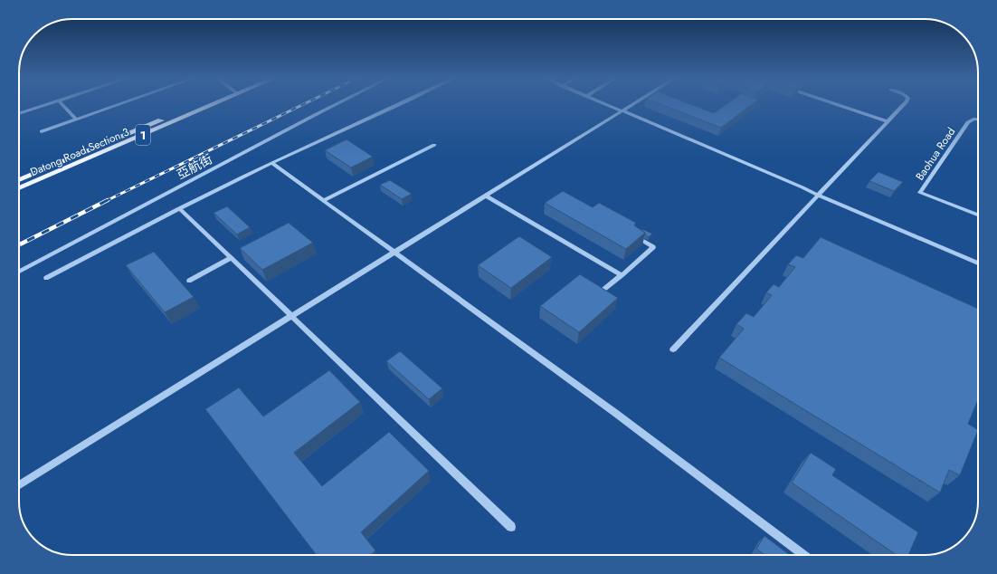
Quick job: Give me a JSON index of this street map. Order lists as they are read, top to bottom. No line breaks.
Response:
{"streets":{"main road":["1","Datong Road Section 3"],"street":["Baohua Road","亞航街"]}}
